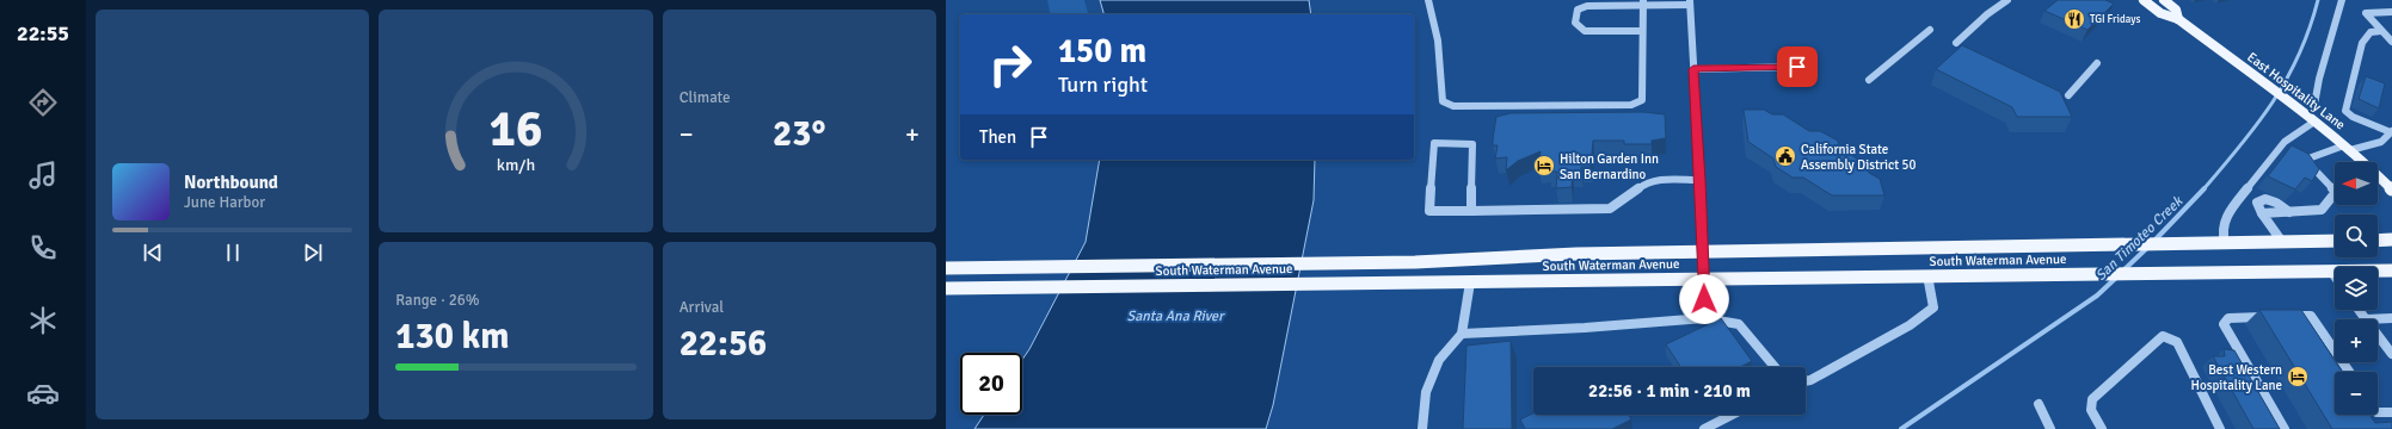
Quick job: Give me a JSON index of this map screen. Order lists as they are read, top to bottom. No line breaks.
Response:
{"streets":{"main road":["East Hospitality Lane","South Waterman Avenue"]},"water":["San Timoteo Creek","Santa Ana River"],"places":{"restaurant":["TGI Fridays"],"public building":["California State Assembly District 50"],"hotel":["Hilton Garden Inn San Bernardino","Best Western Hospitality Lane"]},"north":"left","page":{"tabs":"22:55","tile":["Climate",["Range · 26%","130 km"],["Arrival","22:56"]],"turn":["150 m","Turn right"],"heat":["−","23°","+"],"then":"Then","map_buttons":["+","−"],"song":["Northbound","June Harbor"],"limit":"20","trip":"22:56 · 1 min · 210 m","gauge":["16","km/h"]}}
